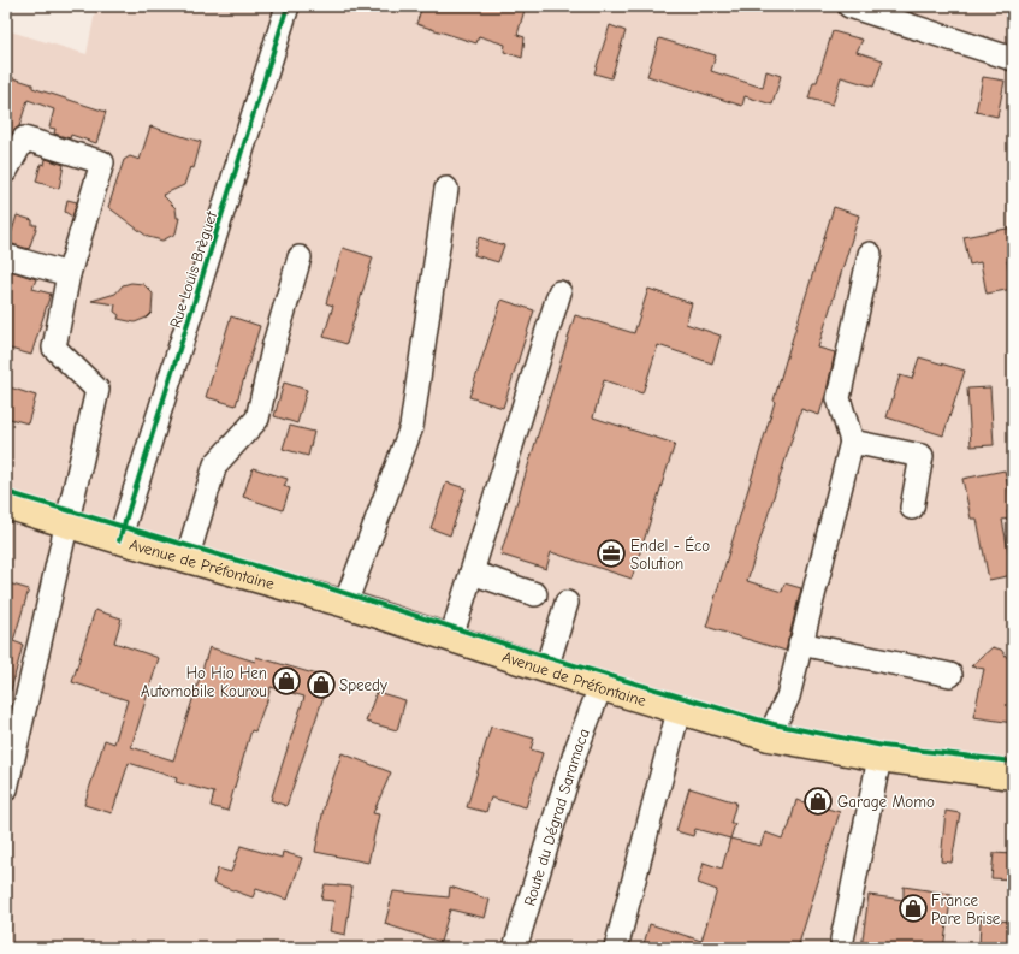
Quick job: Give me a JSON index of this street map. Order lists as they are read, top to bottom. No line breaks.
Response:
{"streets":{"main road":["Avenue de Préfontaine"],"street":["Rue Louis Brèguet","Route du Dégrad Saramaca"]},"crossings":[["Rue Louis Brèguet","Avenue de Préfontaine"],["Avenue de Préfontaine","Route du Dégrad Saramaca"]],"places":{"office":["Endel - Éco Solution"],"shop":["Ho Hio Hen Automobile Kourou","Speedy","Garage Momo","France Pare Brise"]}}
